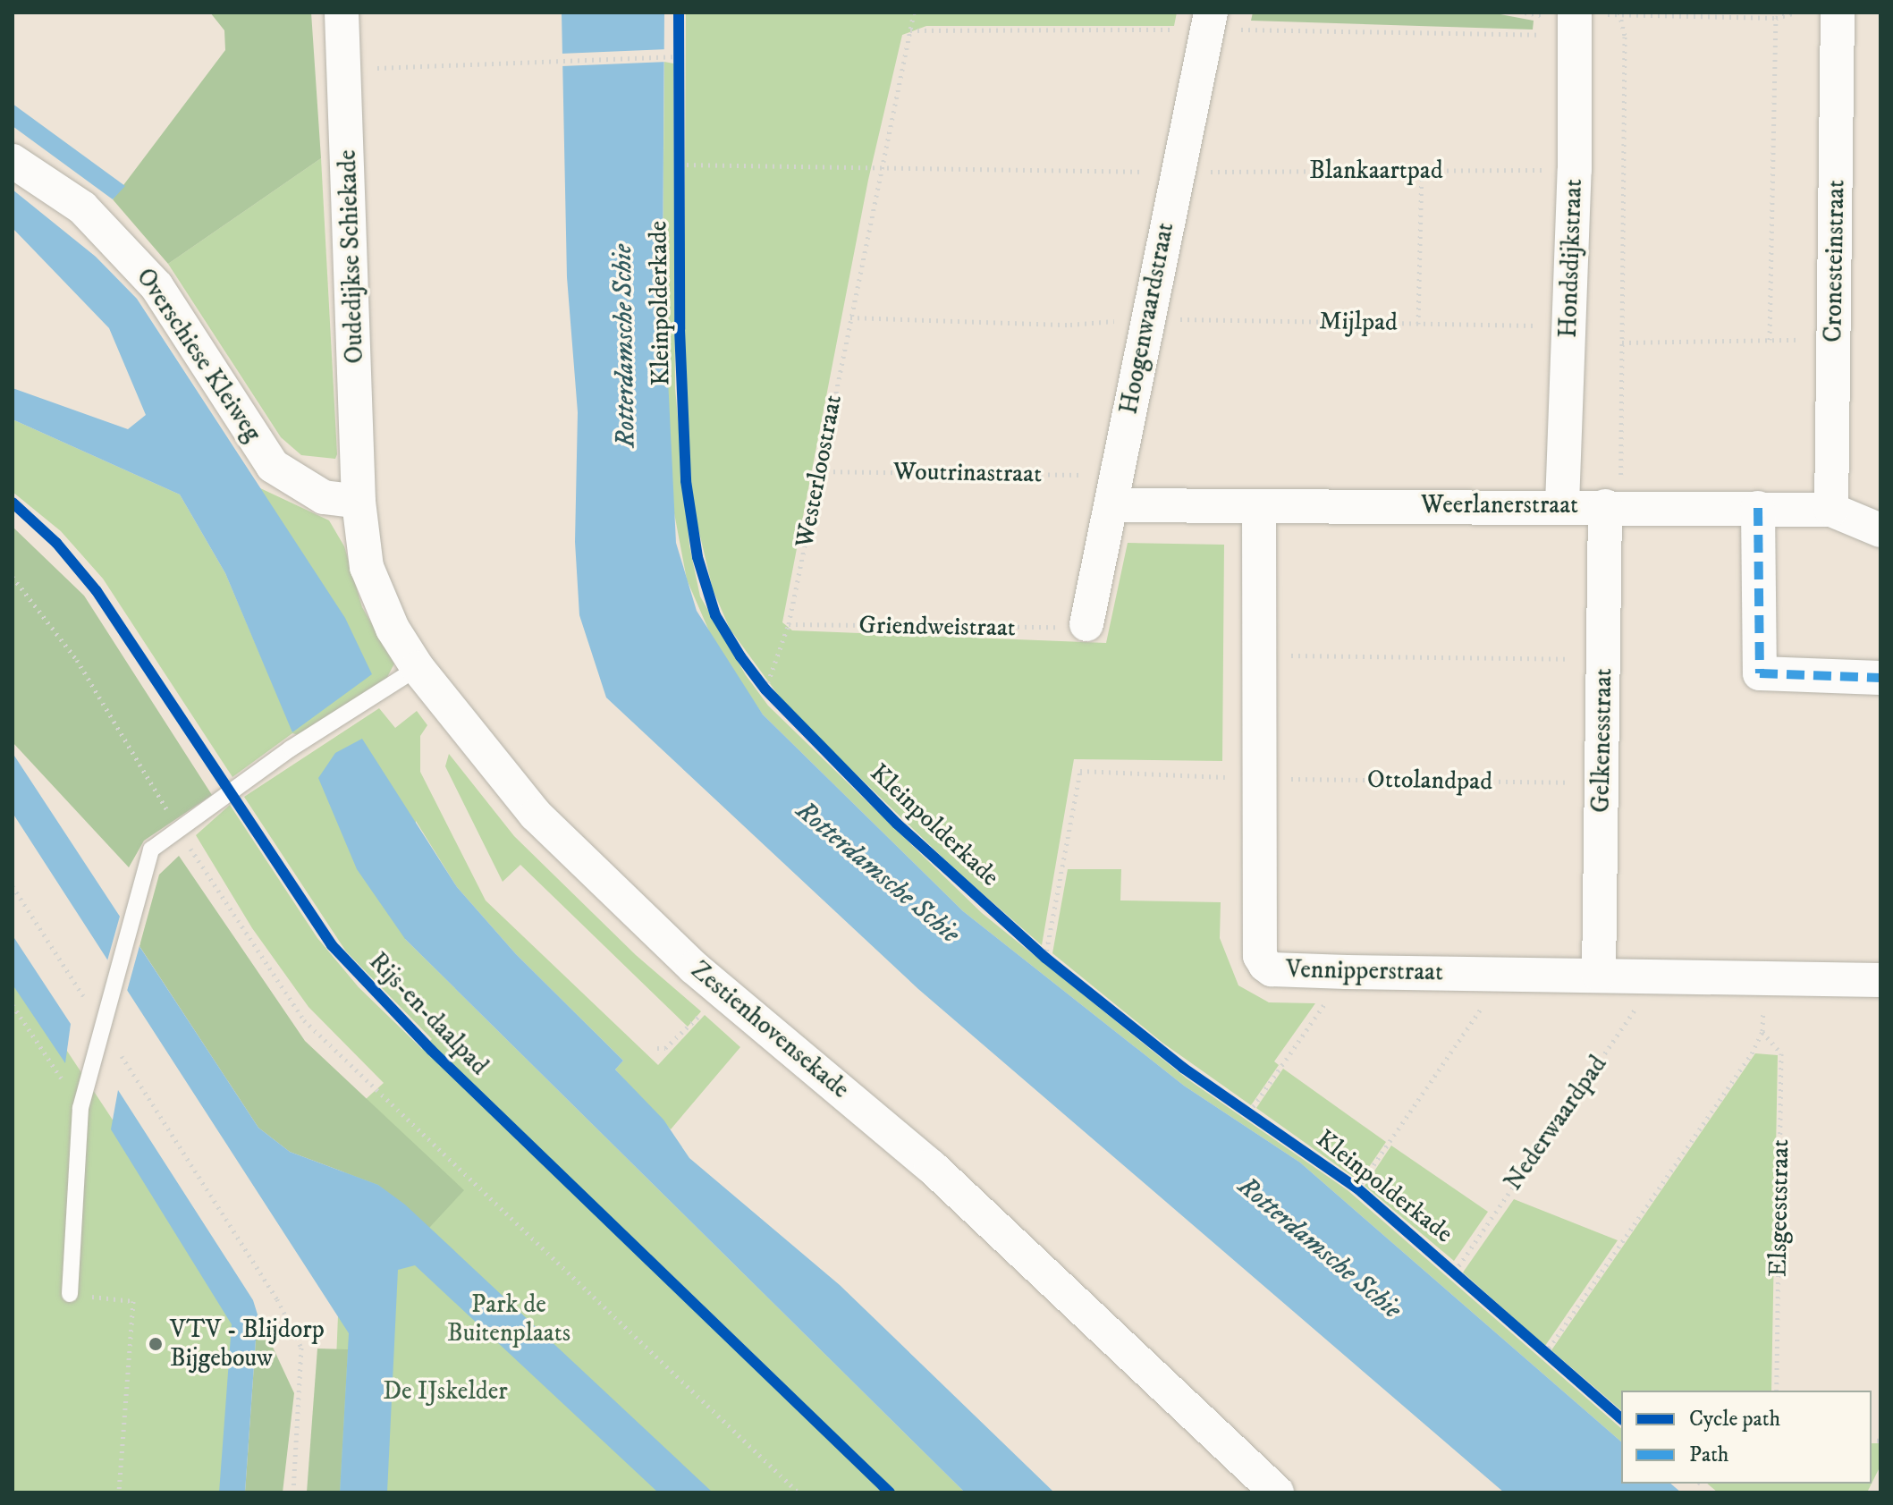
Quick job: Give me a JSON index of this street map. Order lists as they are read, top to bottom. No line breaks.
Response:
{"streets":{"street":["Oudedijkse Schiekade","Hondsdijkstraat","Cronesteinstraat","Hoogenwaardstraat","Overschiese Kleiweg","Weerlanerstraat","Gelkenesstraat","Vennipperstraat","Zestienhovensekade"],"path":["Blankaartpad","Mijlpad","Westerloostraat","Woutrinastraat","Griendweistraat","Ottolandpad","Nederwaardpad","Elsgeeststraat"],"cycle path":["Kleinpolderkade","Rijs-en-daalpad"]},"crossings":[["Blankaartpad","Hondsdijkstraat"],["Blankaartpad","Hoogenwaardstraat"],["Blankaartpad","Westerloostraat"],["Oudedijkse Schiekade","Overschiese Kleiweg"],["Oudedijkse Schiekade","Zestienhovensekade"],["Hondsdijkstraat","Mijlpad"],["Hondsdijkstraat","Weerlanerstraat"],["Cronesteinstraat","Weerlanerstraat"],["Kleinpolderkade","Nederwaardpad"],["Hoogenwaardstraat","Mijlpad"],["Hoogenwaardstraat","Woutrinastraat"],["Hoogenwaardstraat","Weerlanerstraat"],["Hoogenwaardstraat","Griendweistraat"],["Overschiese Kleiweg","Zestienhovensekade"],["Westerloostraat","Woutrinastraat"],["Westerloostraat","Griendweistraat"],["Woutrinastraat","Weerlanerstraat"],["Weerlanerstraat","Gelkenesstraat"],["Weerlanerstraat","Vennipperstraat"],["Gelkenesstraat","Ottolandpad"],["Gelkenesstraat","Vennipperstraat"],["Ottolandpad","Vennipperstraat"],["Vennipperstraat","Nederwaardpad"]],"water":["Rotterdamsche Schie"],"parks":["Park de Buitenplaats","De IJskelder"],"places":["VTV - Blijdorp Bijgebouw"],"legend":["Cycle path","Path"]}
